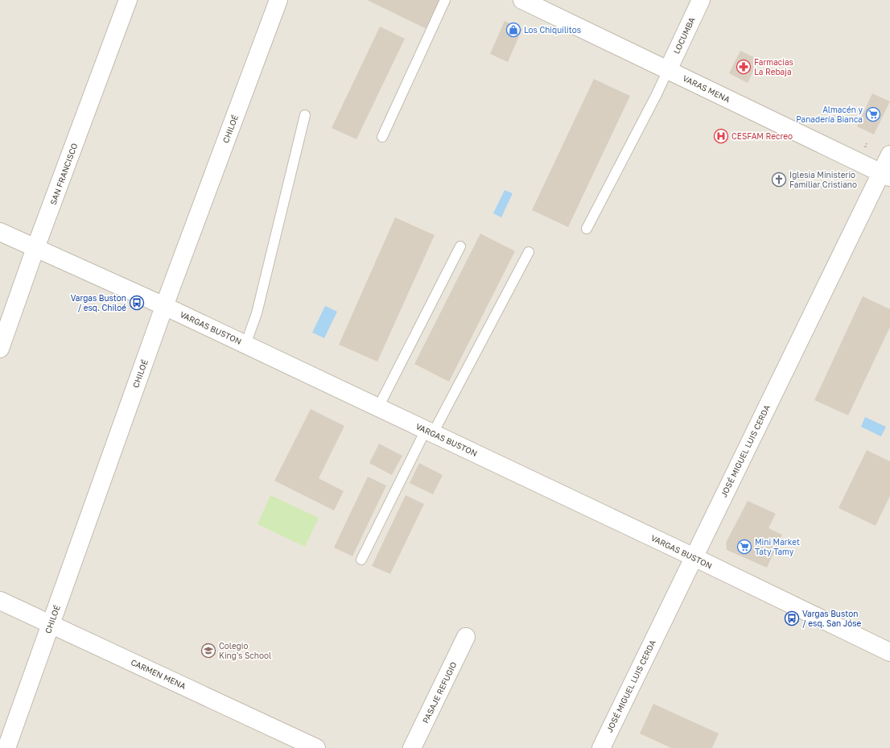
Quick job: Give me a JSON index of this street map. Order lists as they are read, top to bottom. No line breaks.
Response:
{"streets":{"street":["LOCUMBA","VARAS MENA","CHILOÉ","SAN FRANCISCO","VARGAS BUSTON","JOSÉ MIGUEL LUIS CERDA","CARMEN MENA","PASAJE REFUGIO"]},"crossings":[["LOCUMBA","VARAS MENA"],["VARAS MENA","JOSÉ MIGUEL LUIS CERDA"],["CHILOÉ","VARGAS BUSTON"],["CHILOÉ","CARMEN MENA"],["SAN FRANCISCO","VARGAS BUSTON"],["VARGAS BUSTON","JOSÉ MIGUEL LUIS CERDA"]],"places":{"shop":["Los Chiquilitos"],"pharmacy":["Farmacias La Rebaja"],"supermarket":["Almacén y Panadería Bianca","Mini Market Taty Tamy"],"hospital":["CESFAM Recreo"],"church":["Iglesia Ministerio Familiar Cristiano"],"bus stop":["Vargas Buston / esq. Chiloé","Vargas Buston / esq. San Jóse"],"school or university":["Colegio King's School"]}}
